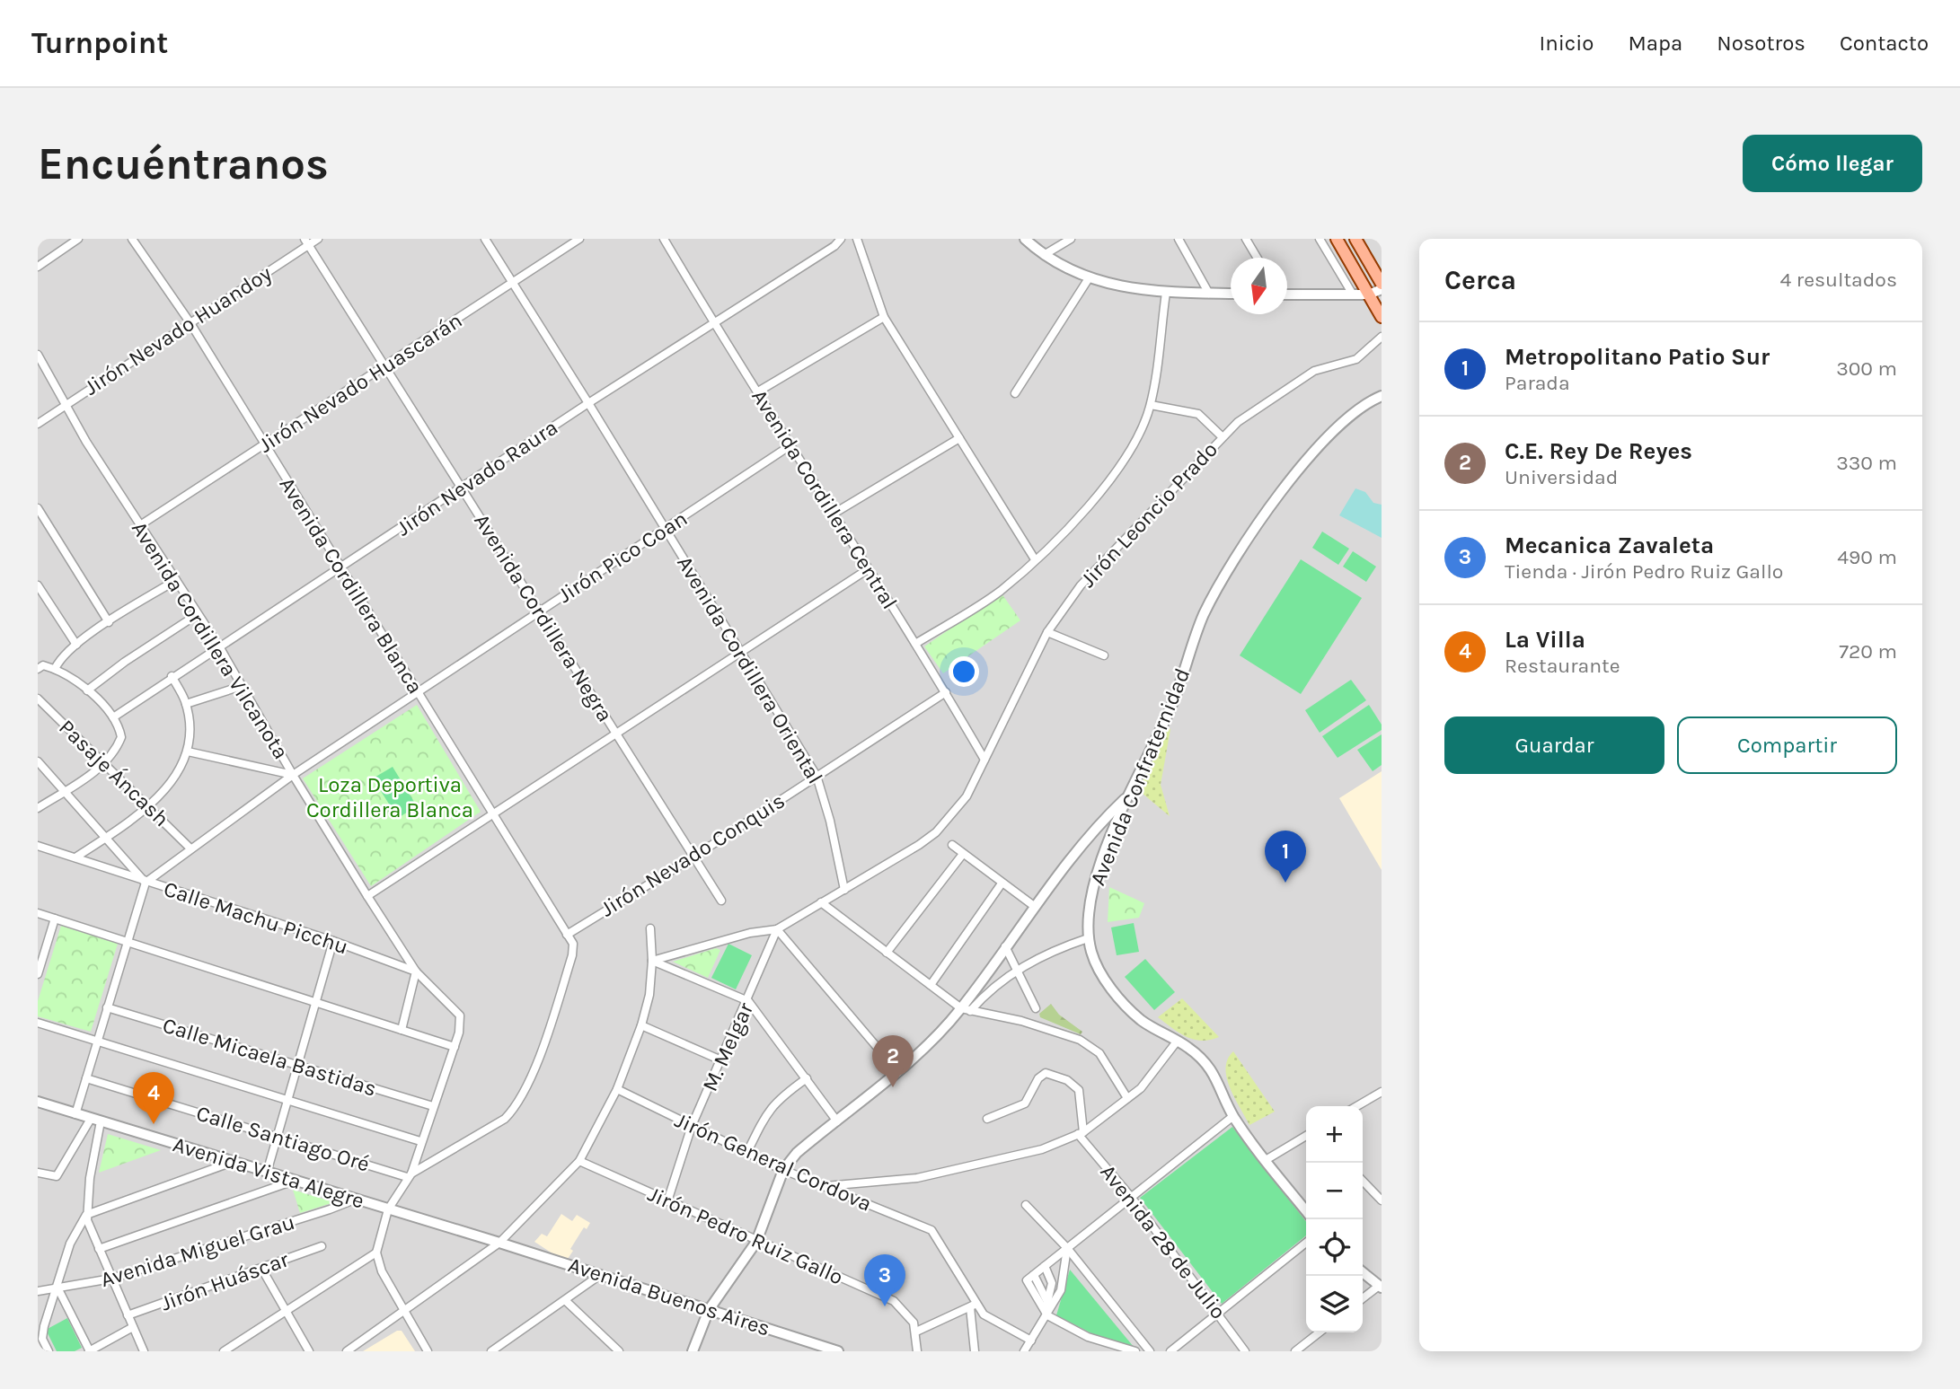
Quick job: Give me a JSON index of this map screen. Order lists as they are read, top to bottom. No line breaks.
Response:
{"streets":{"street":["Jirón Nevado Huandoy","Jirón Nevado Huascarán","Jirón Nevado Raura","Avenida Cordillera Central","Jirón Leoncio Prado","Jirón Pico Coan","Avenida Cordillera Blanca","Avenida Cordillera Negra","Avenida Cordillera Vilcanota","Avenida Cordillera Oriental","Pasaje Áncash","Avenida Confraternidad","Jirón Nevado Conquis","Calle Machu Picchu","M. Melgar","Calle Micaela Bastidas","Calle Santiago Oré","Jirón General Cordova","Avenida Vista Alegre","Jirón Pedro Ruiz Gallo","Avenida 28 de Julio","Avenida Miguel Grau","Jirón Huáscar","Avenida Buenos Aires"]},"crossings":[["Jirón Nevado Huandoy","Avenida Cordillera Blanca"],["Jirón Nevado Huandoy","Avenida Cordillera Negra"],["Jirón Nevado Huandoy","Avenida Cordillera Vilcanota"],["Jirón Nevado Huascarán","Avenida Cordillera Blanca"],["Jirón Nevado Huascarán","Avenida Cordillera Negra"],["Jirón Nevado Huascarán","Avenida Cordillera Vilcanota"],["Jirón Nevado Huascarán","Avenida Cordillera Oriental"],["Jirón Nevado Raura","Avenida Cordillera Central"],["Jirón Nevado Raura","Avenida Cordillera Blanca"],["Jirón Nevado Raura","Avenida Cordillera Negra"],["Jirón Nevado Raura","Avenida Cordillera Vilcanota"],["Jirón Nevado Raura","Avenida Cordillera Oriental"],["Avenida Cordillera Central","Jirón Leoncio Prado"],["Avenida Cordillera Central","Jirón Pico Coan"],["Avenida Cordillera Central","Jirón Nevado Conquis"],["Jirón Leoncio Prado","Avenida Cordillera Oriental"],["Jirón Leoncio Prado","M. Melgar"],["Jirón Pico Coan","Avenida Cordillera Blanca"],["Jirón Pico Coan","Avenida Cordillera Negra"],["Jirón Pico Coan","Avenida Cordillera Vilcanota"],["Jirón Pico Coan","Avenida Cordillera Oriental"],["Jirón Pico Coan","Pasaje Áncash"],["Jirón Pico Coan","Calle Machu Picchu"],["Avenida Cordillera Blanca","Jirón Nevado Conquis"],["Avenida Cordillera Negra","Jirón Nevado Conquis"],["Avenida Cordillera Vilcanota","Calle Machu Picchu"],["Avenida Cordillera Oriental","Jirón Nevado Conquis"],["M. Melgar","Jirón General Cordova"],["M. Melgar","Jirón Pedro Ruiz Gallo"],["Avenida Vista Alegre","Avenida Miguel Grau"],["Avenida Vista Alegre","Avenida Buenos Aires"]],"parks":["Loza Deportiva Cordillera Blanca"],"north":"bottom","page":{"header":"Turnpoint","nav":["Inicio","Mapa","Nosotros","Contacto"],"buttons":["Cómo llegar",["Guardar","Compartir"]],"title":"Encuéntranos","heading":["Cerca","4 resultados"],"list":[{"mark":"1","name":"Metropolitano Patio Sur","note":"Parada","value":"300 m"},{"mark":"2","name":"C.E. Rey De Reyes","note":"Universidad","value":"330 m"},{"mark":"3","name":"Mecanica Zavaleta","note":"Tienda · Jirón Pedro Ruiz Gallo","value":"490 m"},{"mark":"4","name":"La Villa","note":"Restaurante","value":"720 m"}],"pins":["1","2","4","3"],"map_buttons":["+","−"]}}
